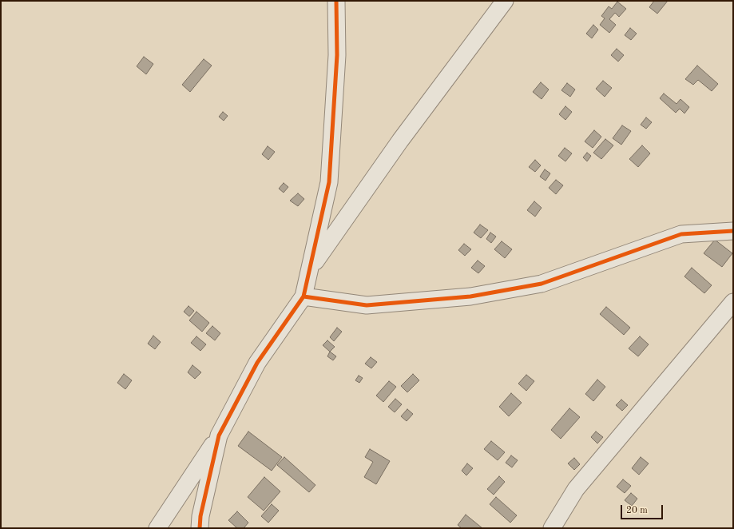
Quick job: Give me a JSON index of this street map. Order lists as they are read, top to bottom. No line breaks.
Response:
{"scale_bar":"20 m"}
